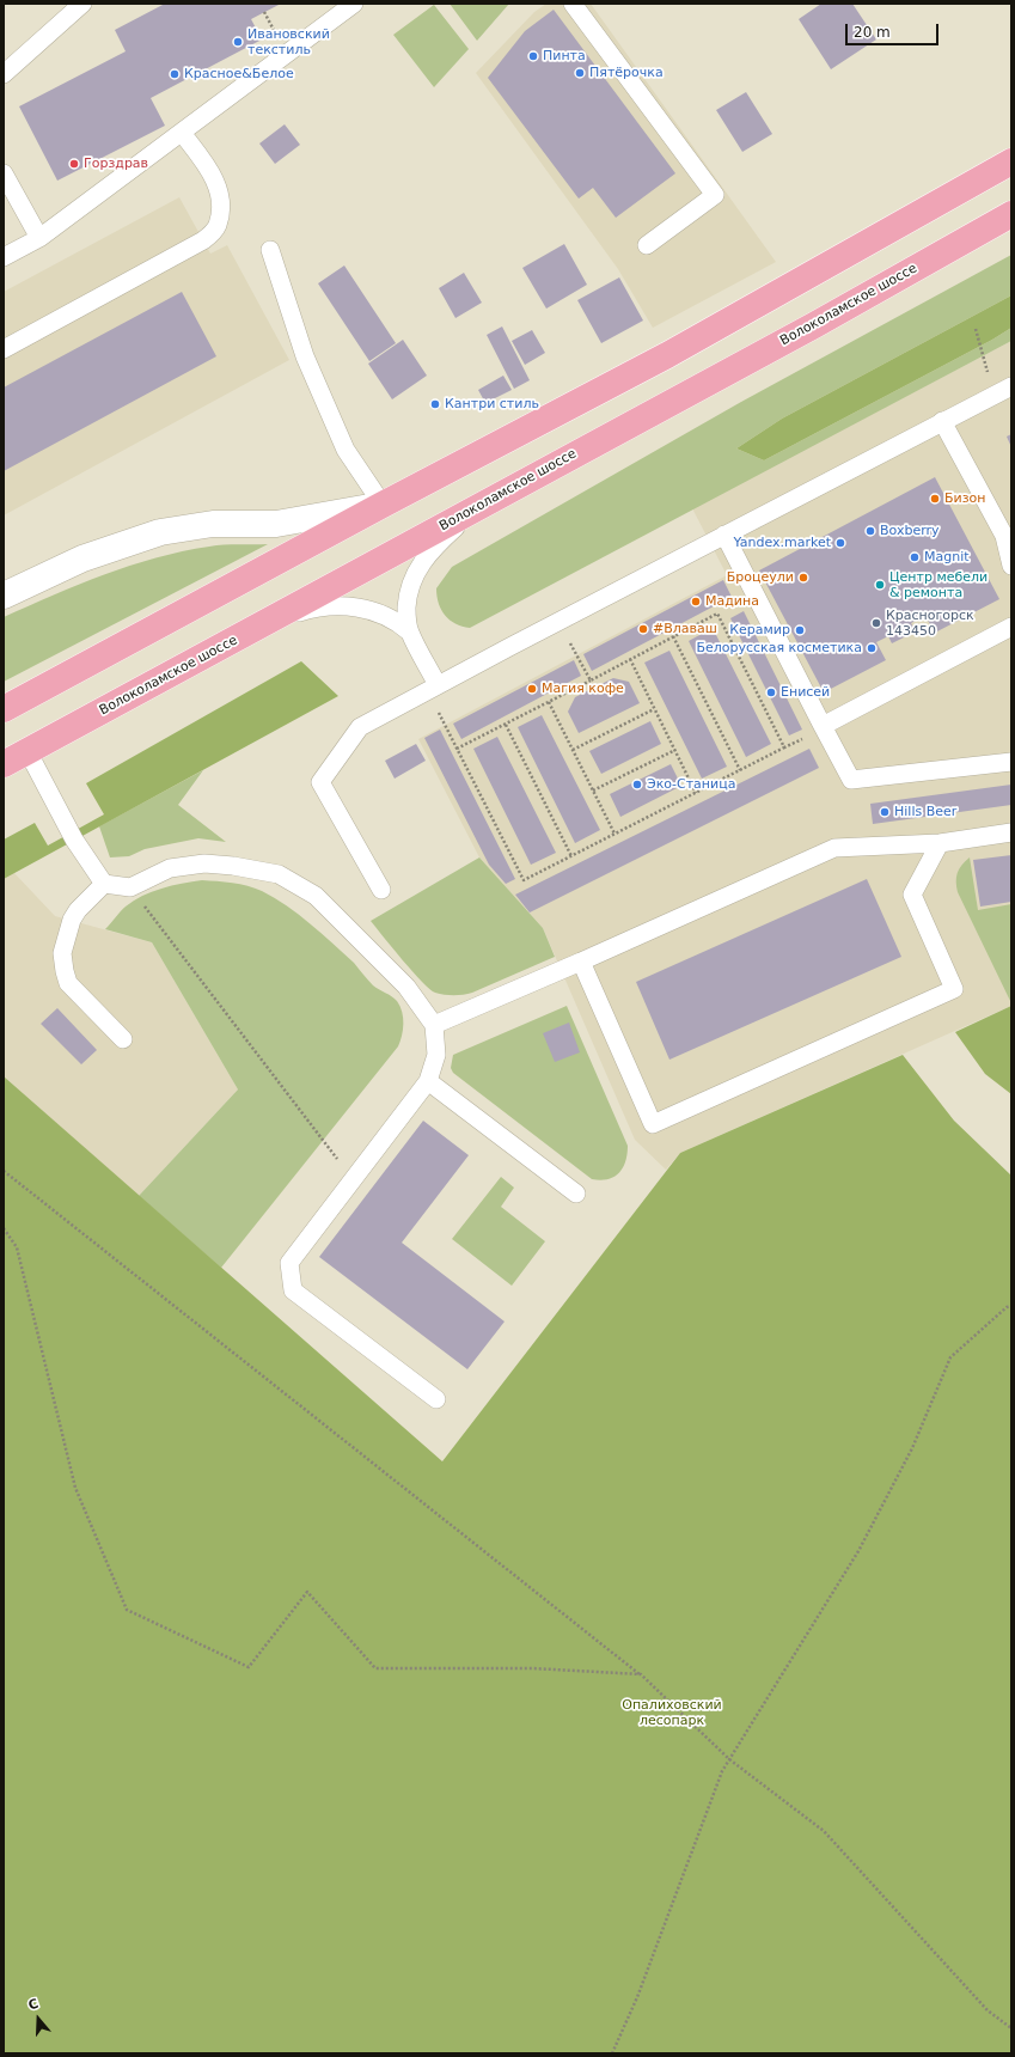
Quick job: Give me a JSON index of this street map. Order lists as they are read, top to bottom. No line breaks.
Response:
{"streets":{"main road":["Волоколамское шоссе"]},"parks":["Опалиховский лесопарк"],"places":["Ивановский текстиль","Пинта","Пятёрочка","Красное&Белое","Горздрав","Кантри стиль","Бизон","Boxberry","Yandex.market","Magnit","Броцеули","Центр мебели & ремонта","Мадина","Красногорск 143450","#Влаваш","Керамир","Белорусская косметика","Магия кофе","Енисей","Эко-Станица","Hills Beer"],"scale_bar":"20 m","north":"top"}
